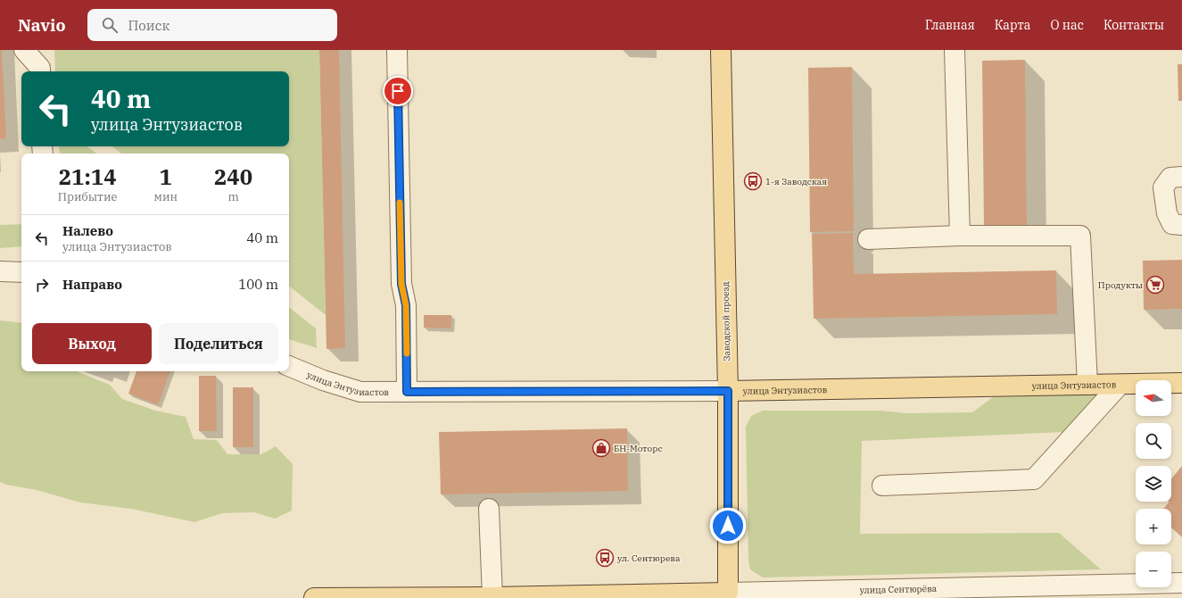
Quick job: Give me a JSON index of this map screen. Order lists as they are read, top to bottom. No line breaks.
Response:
{"streets":{"main road":["Заводской проезд","улица Энтузиастов","улица Сентюрёва"]},"crossings":[["Заводской проезд","улица Энтузиастов"],["Заводской проезд","улица Сентюрёва"]],"places":{"bus stop":["1-я Заводская","ул. Сентюрева"],"supermarket":["Продукты"],"shop":["БН-Моторс"]},"north":"left","page":{"header":"Navio","search":"Поиск","nav":["Главная","Карта","О нас","Контакты"],"turn":["40 m","улица Энтузиастов"],"eta":["21:14","Прибытие","1","мин","240","m"],"list":[{"name":"Налево","note":"улица Энтузиастов","value":"40 m"},{"name":"Направо","value":"100 m"}],"buttons":["Выход","Поделиться"],"map_buttons":["+","−"]}}
